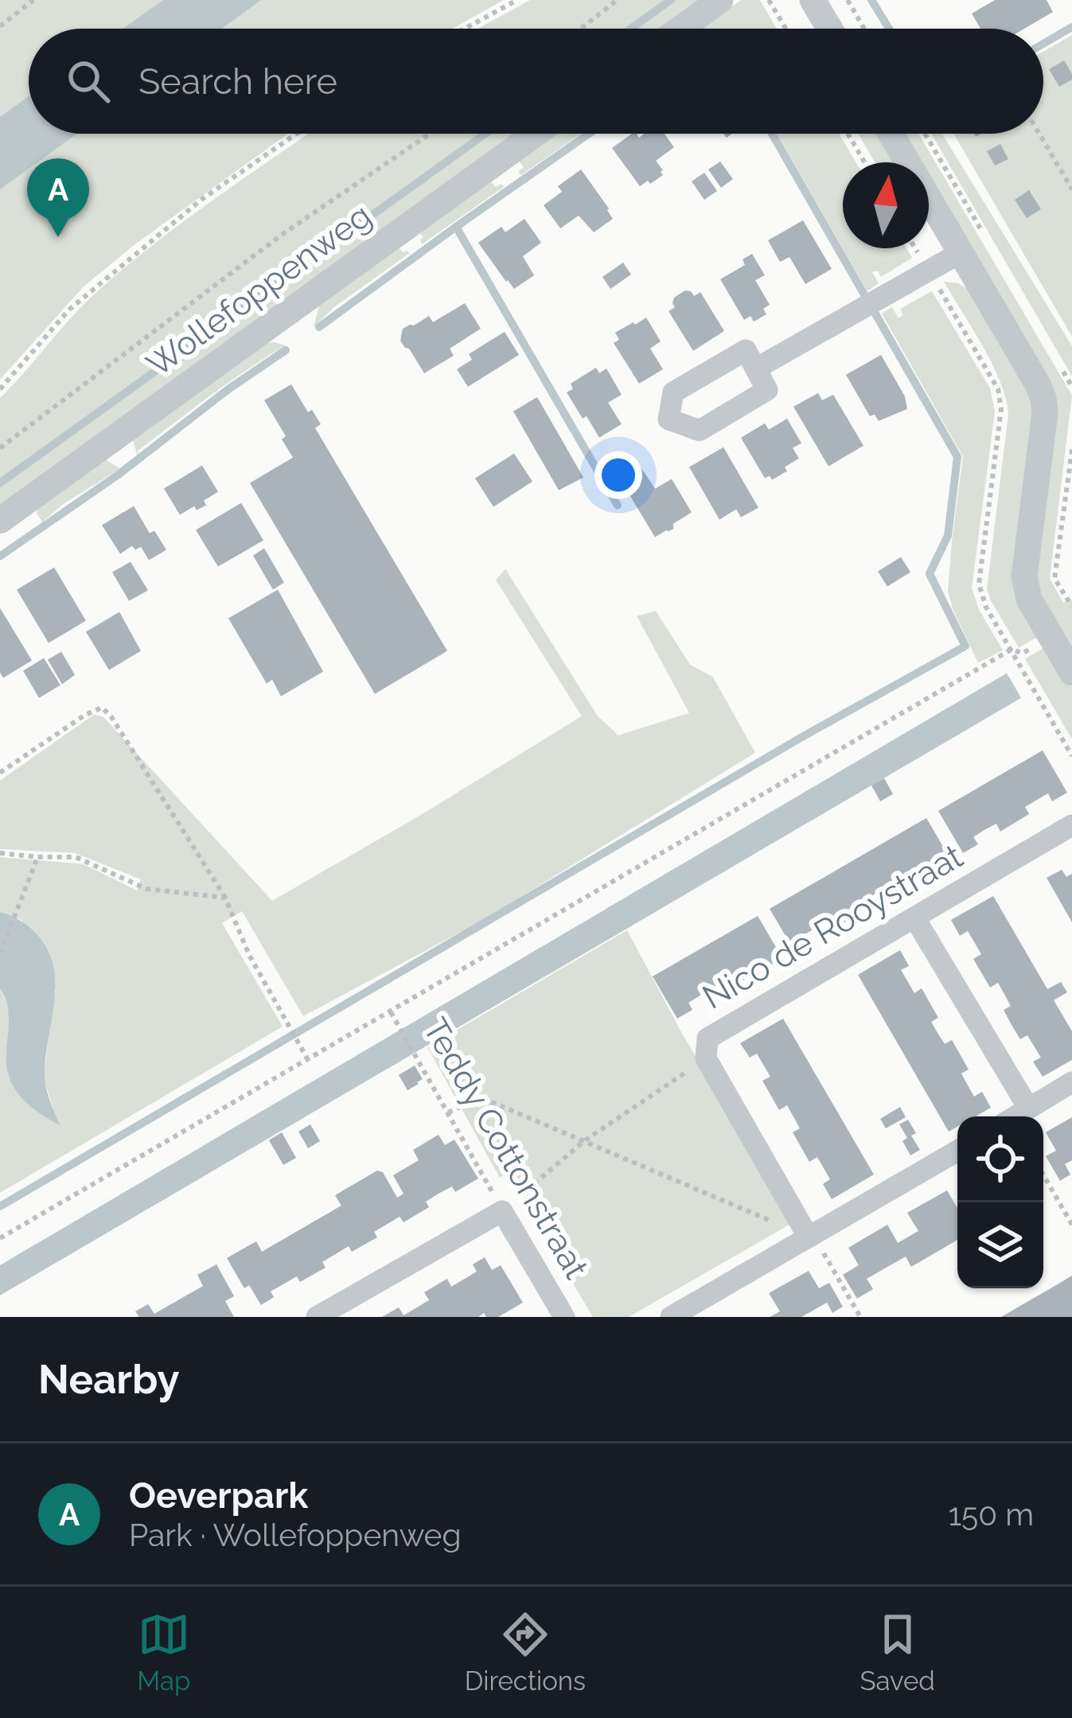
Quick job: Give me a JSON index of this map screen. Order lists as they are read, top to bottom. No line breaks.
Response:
{"streets":{"street":["Wollefoppenweg","Nico de Rooystraat","Teddy Cottonstraat"]},"north":"top","page":{"search":"Search here","pins":"A","heading":"Nearby","list":[{"mark":"A","name":"Oeverpark","note":"Park · Wollefoppenweg","value":"150 m"}],"nav":["Map","Directions","Saved"]}}
